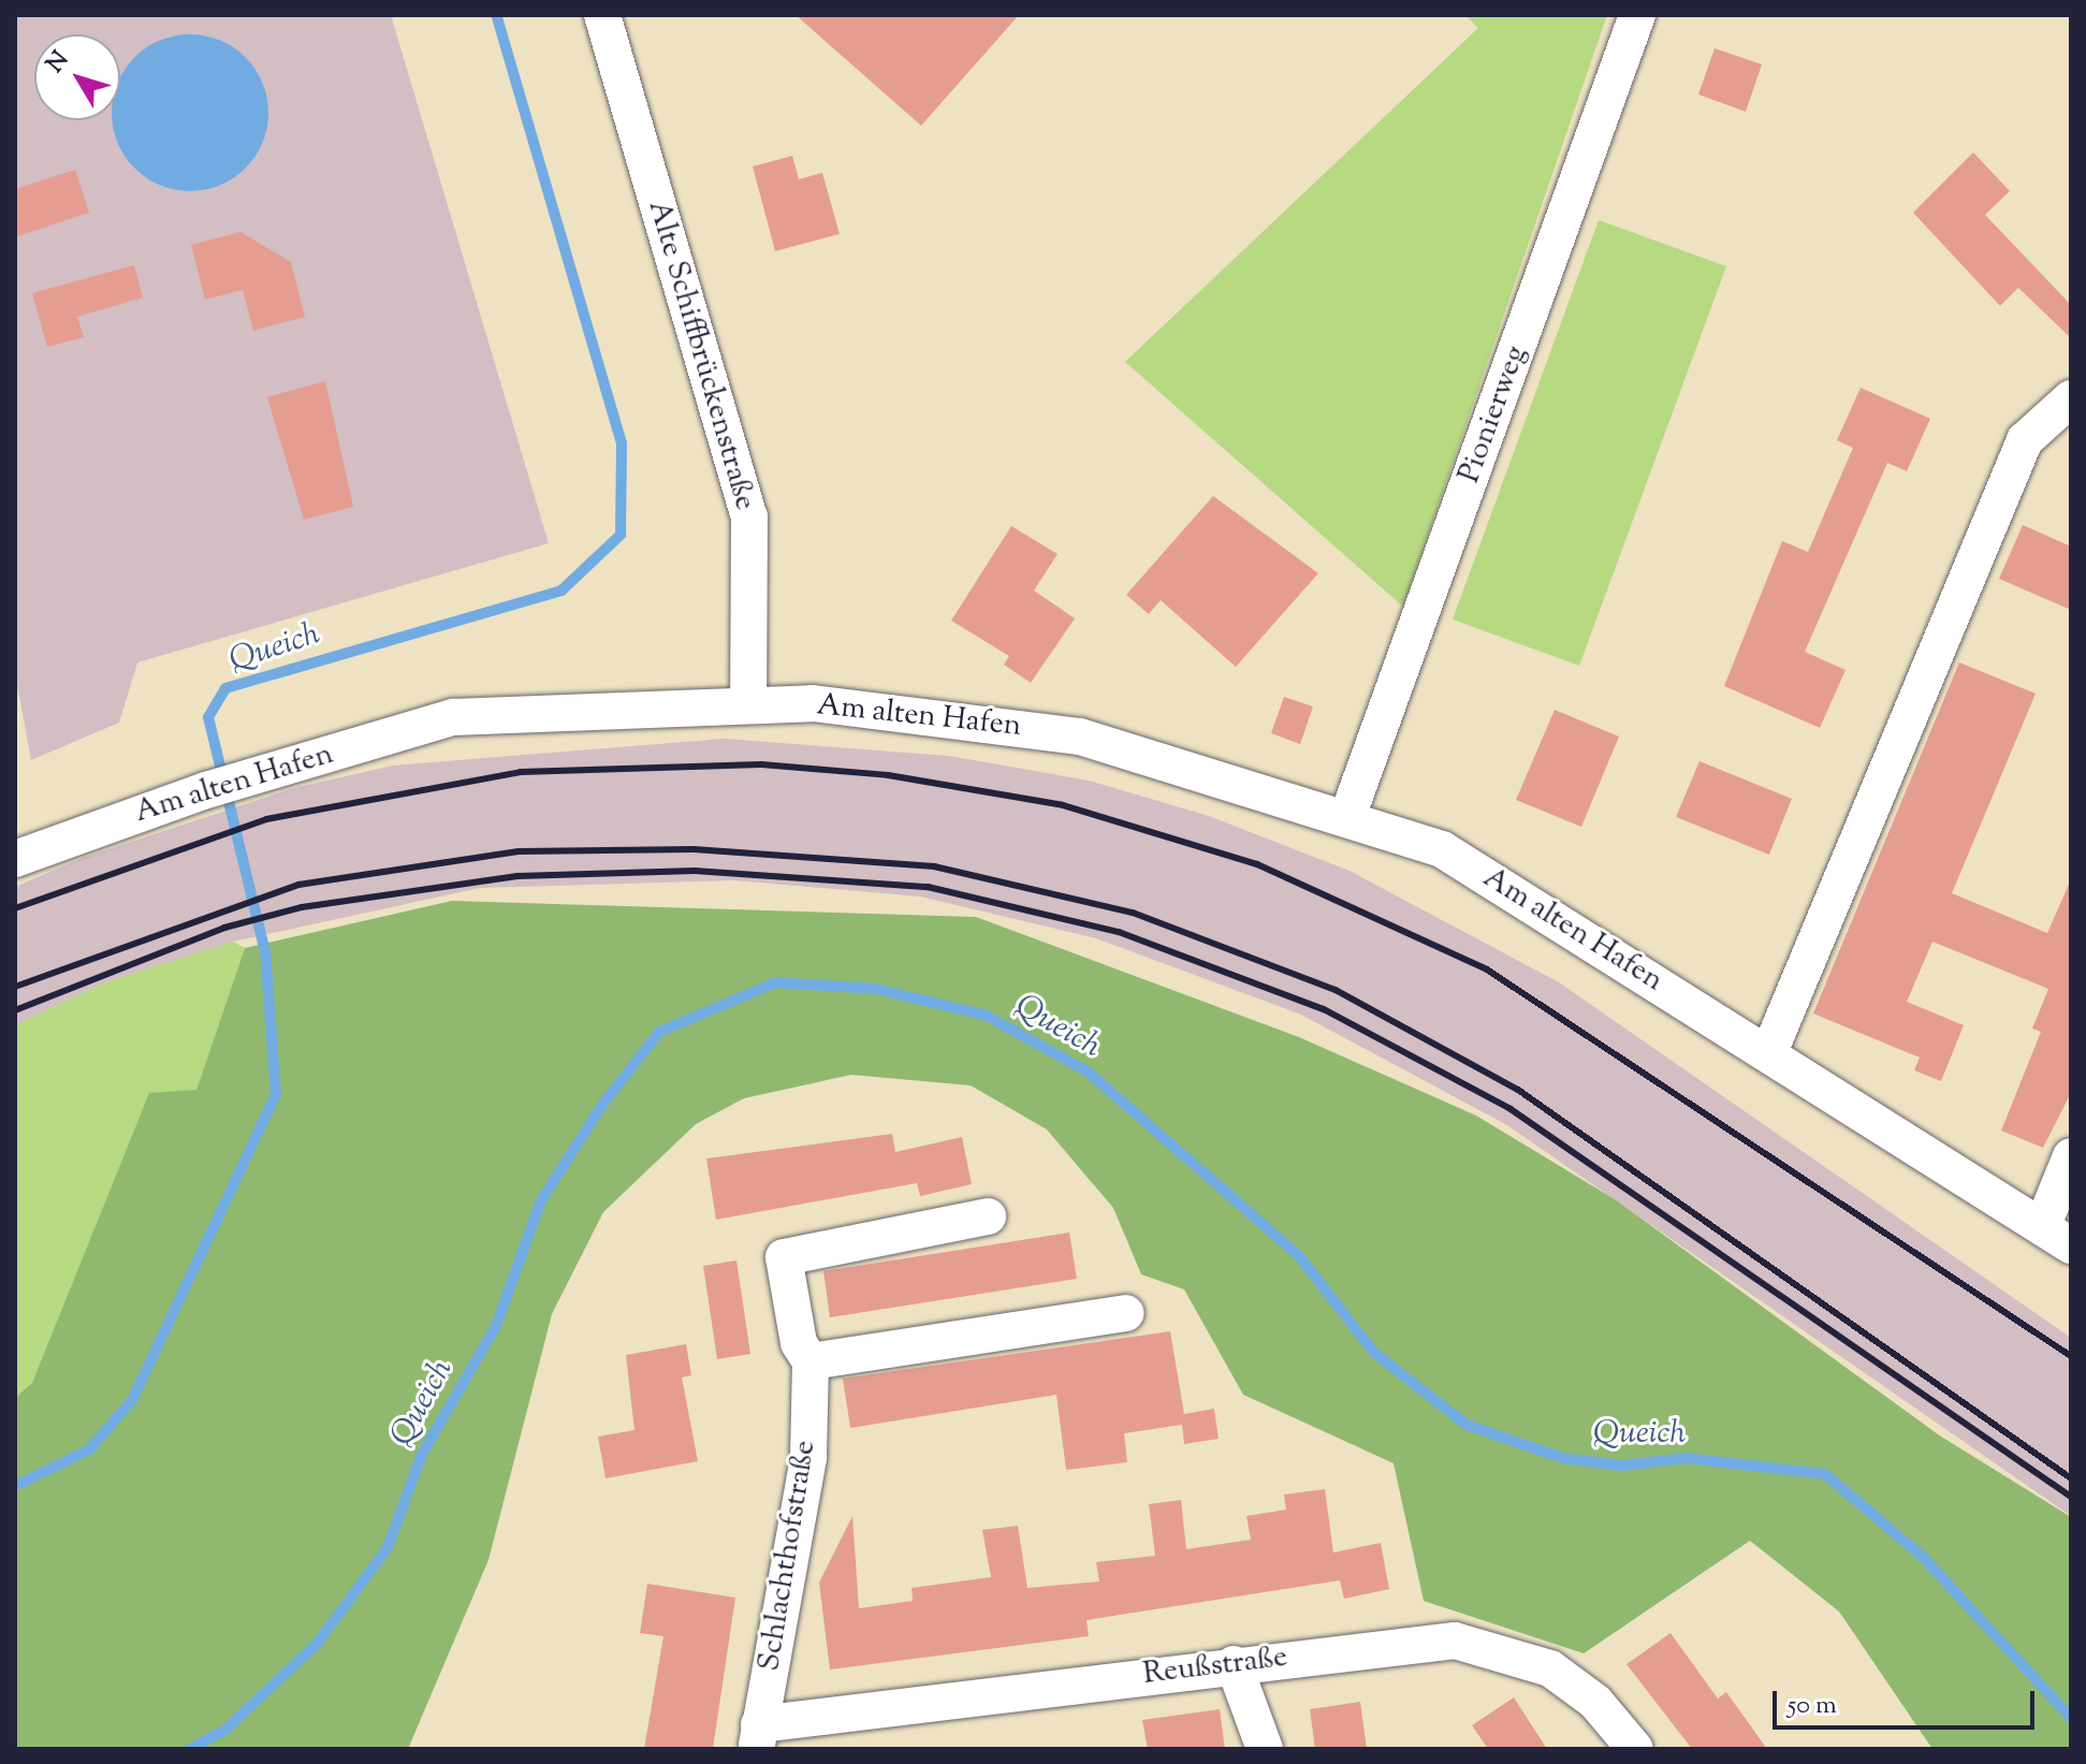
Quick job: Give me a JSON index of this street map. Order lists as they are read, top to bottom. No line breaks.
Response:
{"streets":{"street":["Alte Schiffbrückenstraße","Pionierweg","Am alten Hafen","Schlachthofstraße","Reußstraße"]},"crossings":[["Alte Schiffbrückenstraße","Am alten Hafen"],["Pionierweg","Am alten Hafen"],["Schlachthofstraße","Reußstraße"]],"water":["Queich"],"scale_bar":"50 m","north":"top left"}
